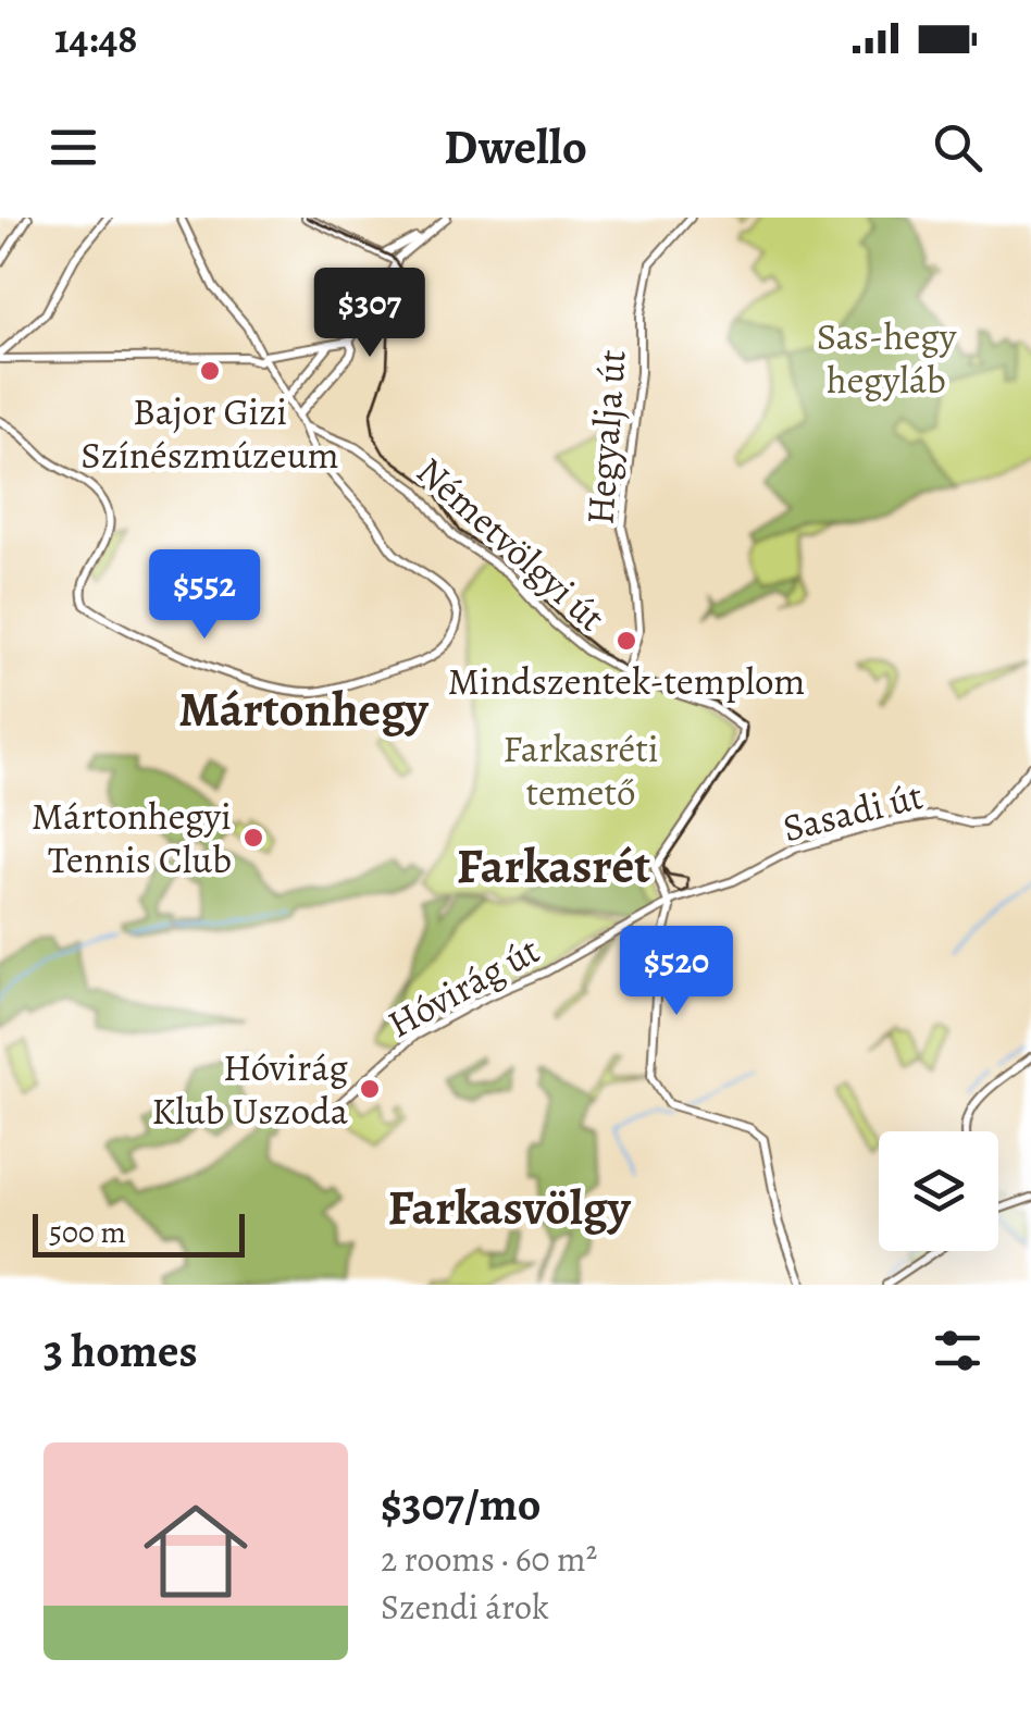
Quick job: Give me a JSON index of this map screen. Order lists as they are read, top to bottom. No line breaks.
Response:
{"streets":{"street":["Hegyalja út","Németvölgyi út","Sasadi út","Hóvirág út"]},"crossings":[["Hegyalja út","Németvölgyi út"],["Németvölgyi út","Sasadi út"],["Sasadi út","Hóvirág út"]],"districts":["Mártonhegy","Farkasrét","Farkasvölgy"],"parks":["Sas-hegy hegyláb","Farkasréti temető"],"places":["Bajor Gizi Színészmúzeum","Mindszentek-templom","Mártonhegyi Tennis Club","Hóvirág Klub Uszoda"],"scale_bar":"500 m","page":{"status":"14:48","header":"Dwello","price":["$307","$552","$520"],"scale":"500 m","heading":"3 homes","list":[{"name":"$307/mo","note":"2 rooms · 60 m² · Szendi árok"}]}}
